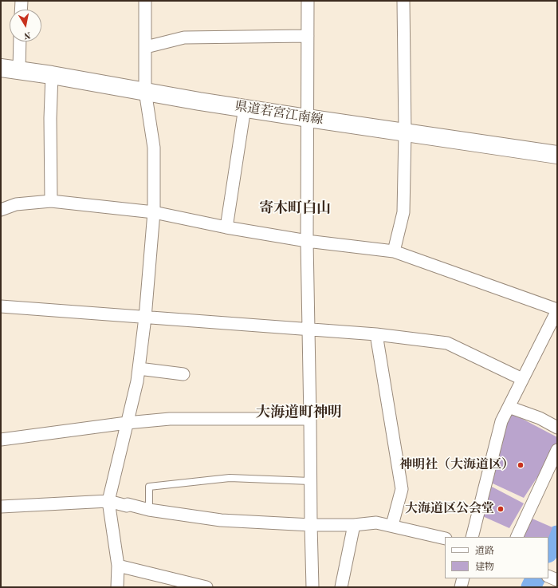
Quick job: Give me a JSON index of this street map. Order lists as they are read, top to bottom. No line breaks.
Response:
{"streets":{"main road":["県道若宮江南線"]},"districts":["寄木町白山","大海道町神明"],"places":["神明社（大海道区）","大海道区公会堂"],"legend":["道路","建物"],"north":"bottom"}
